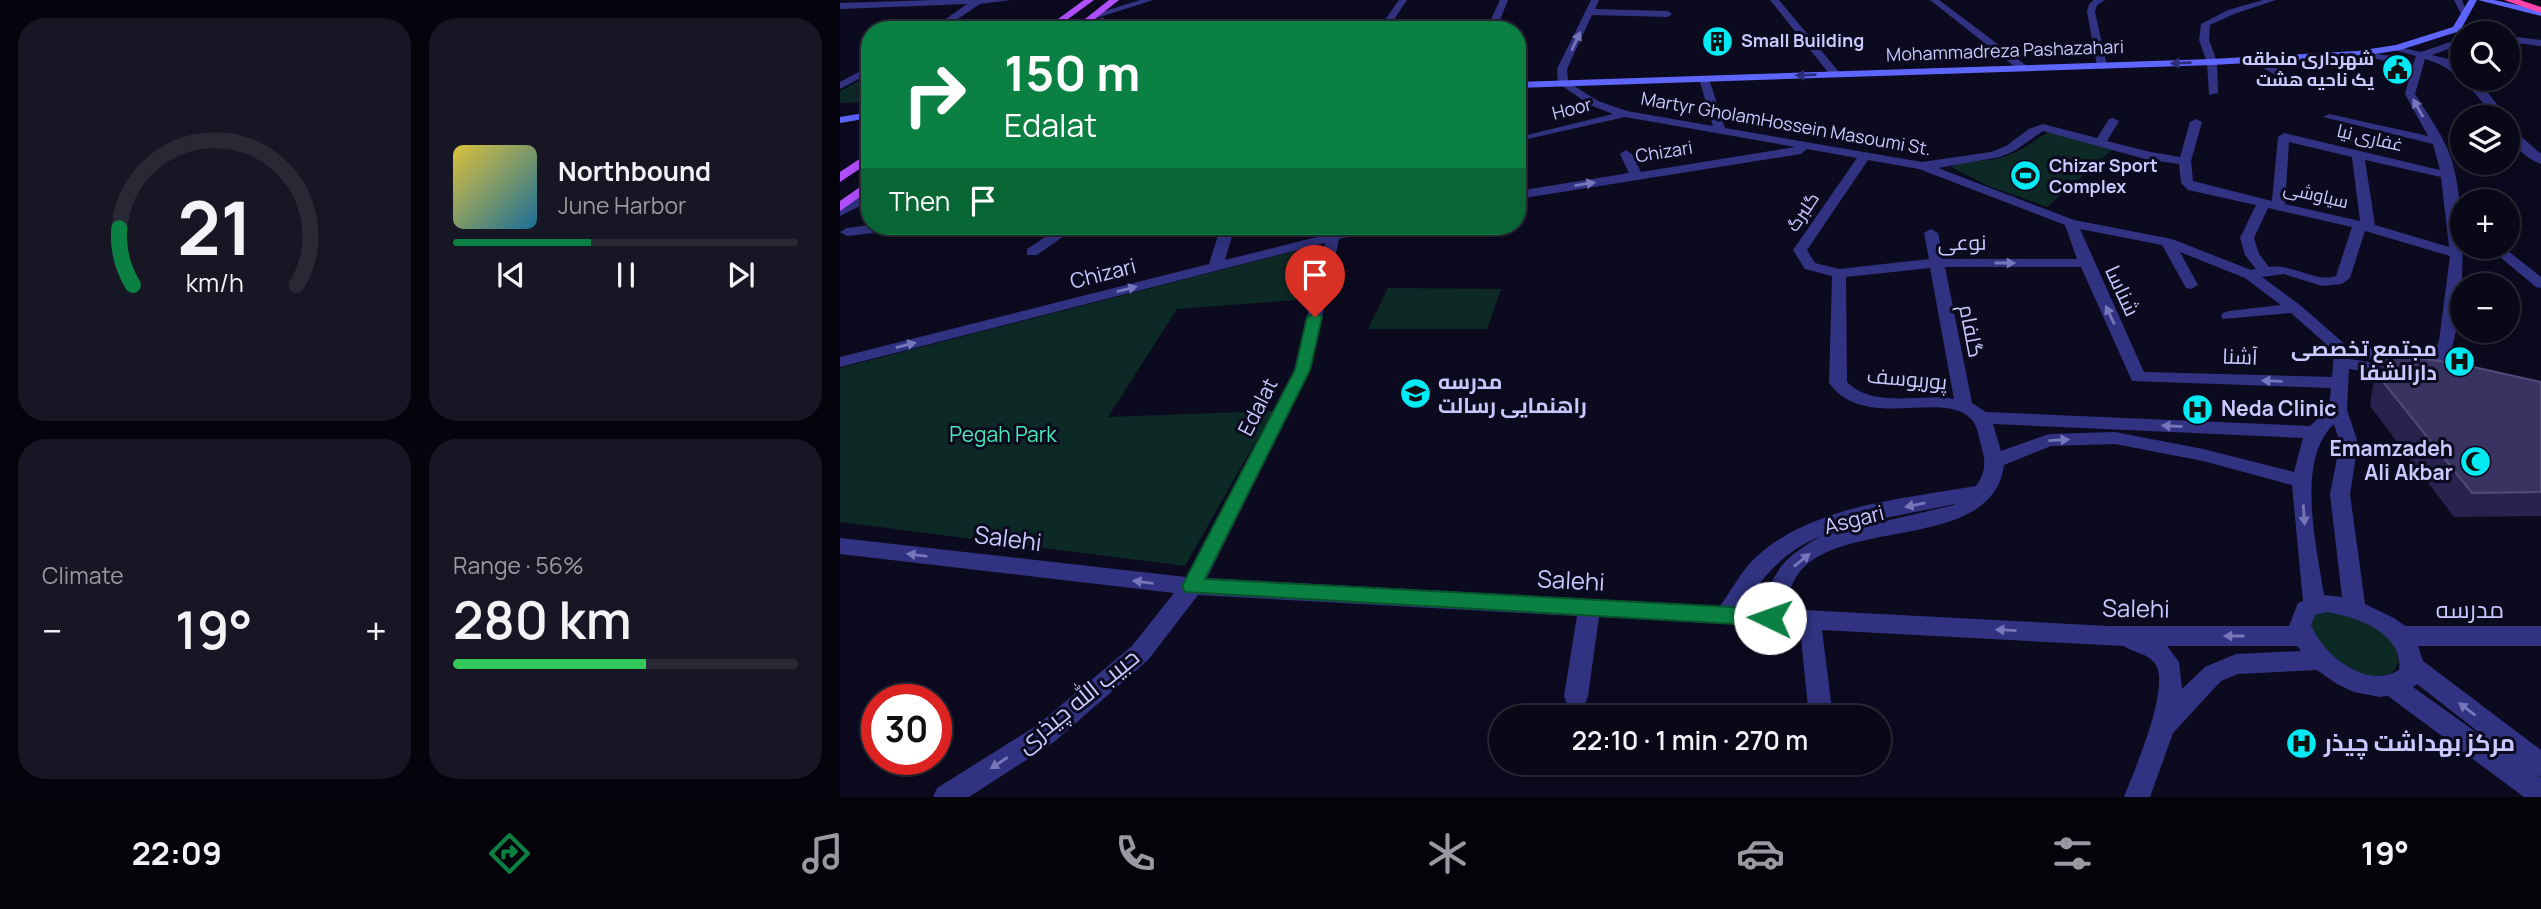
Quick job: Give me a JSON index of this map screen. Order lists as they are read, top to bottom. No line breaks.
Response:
{"streets":{"main road":["Mohammadreza Pashazahari"],"street":["Hoor","Martyr GholamHossein Masoumi St.","غفاری نیا","Chizari","سیاوشی","گلبرگ","نوعی","شناسا","گلفام","آشنا","پوریوسف","Edalat","Asgari","Salehi","مدرسه","حبیب الله چیذری"]},"crossings":[["Mohammadreza Pashazahari","Martyr GholamHossein Masoumi St."],["Hoor","Martyr GholamHossein Masoumi St."],["Martyr GholamHossein Masoumi St.","Chizari"],["Martyr GholamHossein Masoumi St.","گلبرگ"],["Martyr GholamHossein Masoumi St.","شناسا"],["غفاری نیا","سیاوشی"],["Chizari","Edalat"],["گلبرگ","نوعی"],["گلبرگ","پوریوسف"],["نوعی","شناسا"],["نوعی","گلفام"],["نوعی","پوریوسف"],["شناسا","آشنا"],["گلفام","پوریوسف"],["Edalat","Salehi"],["Edalat","حبیب الله چیذری"],["Asgari","Salehi"],["Salehi","حبیب الله چیذری"]],"one_way":["Chizari","Salehi","حبیب الله چیذری"],"parks":["Pegah Park"],"places":{"building":["Small Building"],"public building":["شهرداری منطقه یک ناحیه هشت"],"sports":["Chizar Sport Complex"],"hospital":["مجتمع تخصصی دارالشفا","Neda Clinic","مرکز بهداشت چیذر"],"school or university":["مدرسه راهنمایی رسالت"],"mosque":["Emamzadeh Ali Akbar"]},"page":{"map_buttons":["+","−"],"turn":["150 m","Edalat"],"song":["Northbound","June Harbor"],"then":"Then","tile":["Climate",["Range · 56%","280 km"]],"heat":["−","19°","+"],"limit":"30","trip":"22:10 · 1 min · 270 m","tabs":["22:09","19°"],"gauge":["21","km/h"]}}
